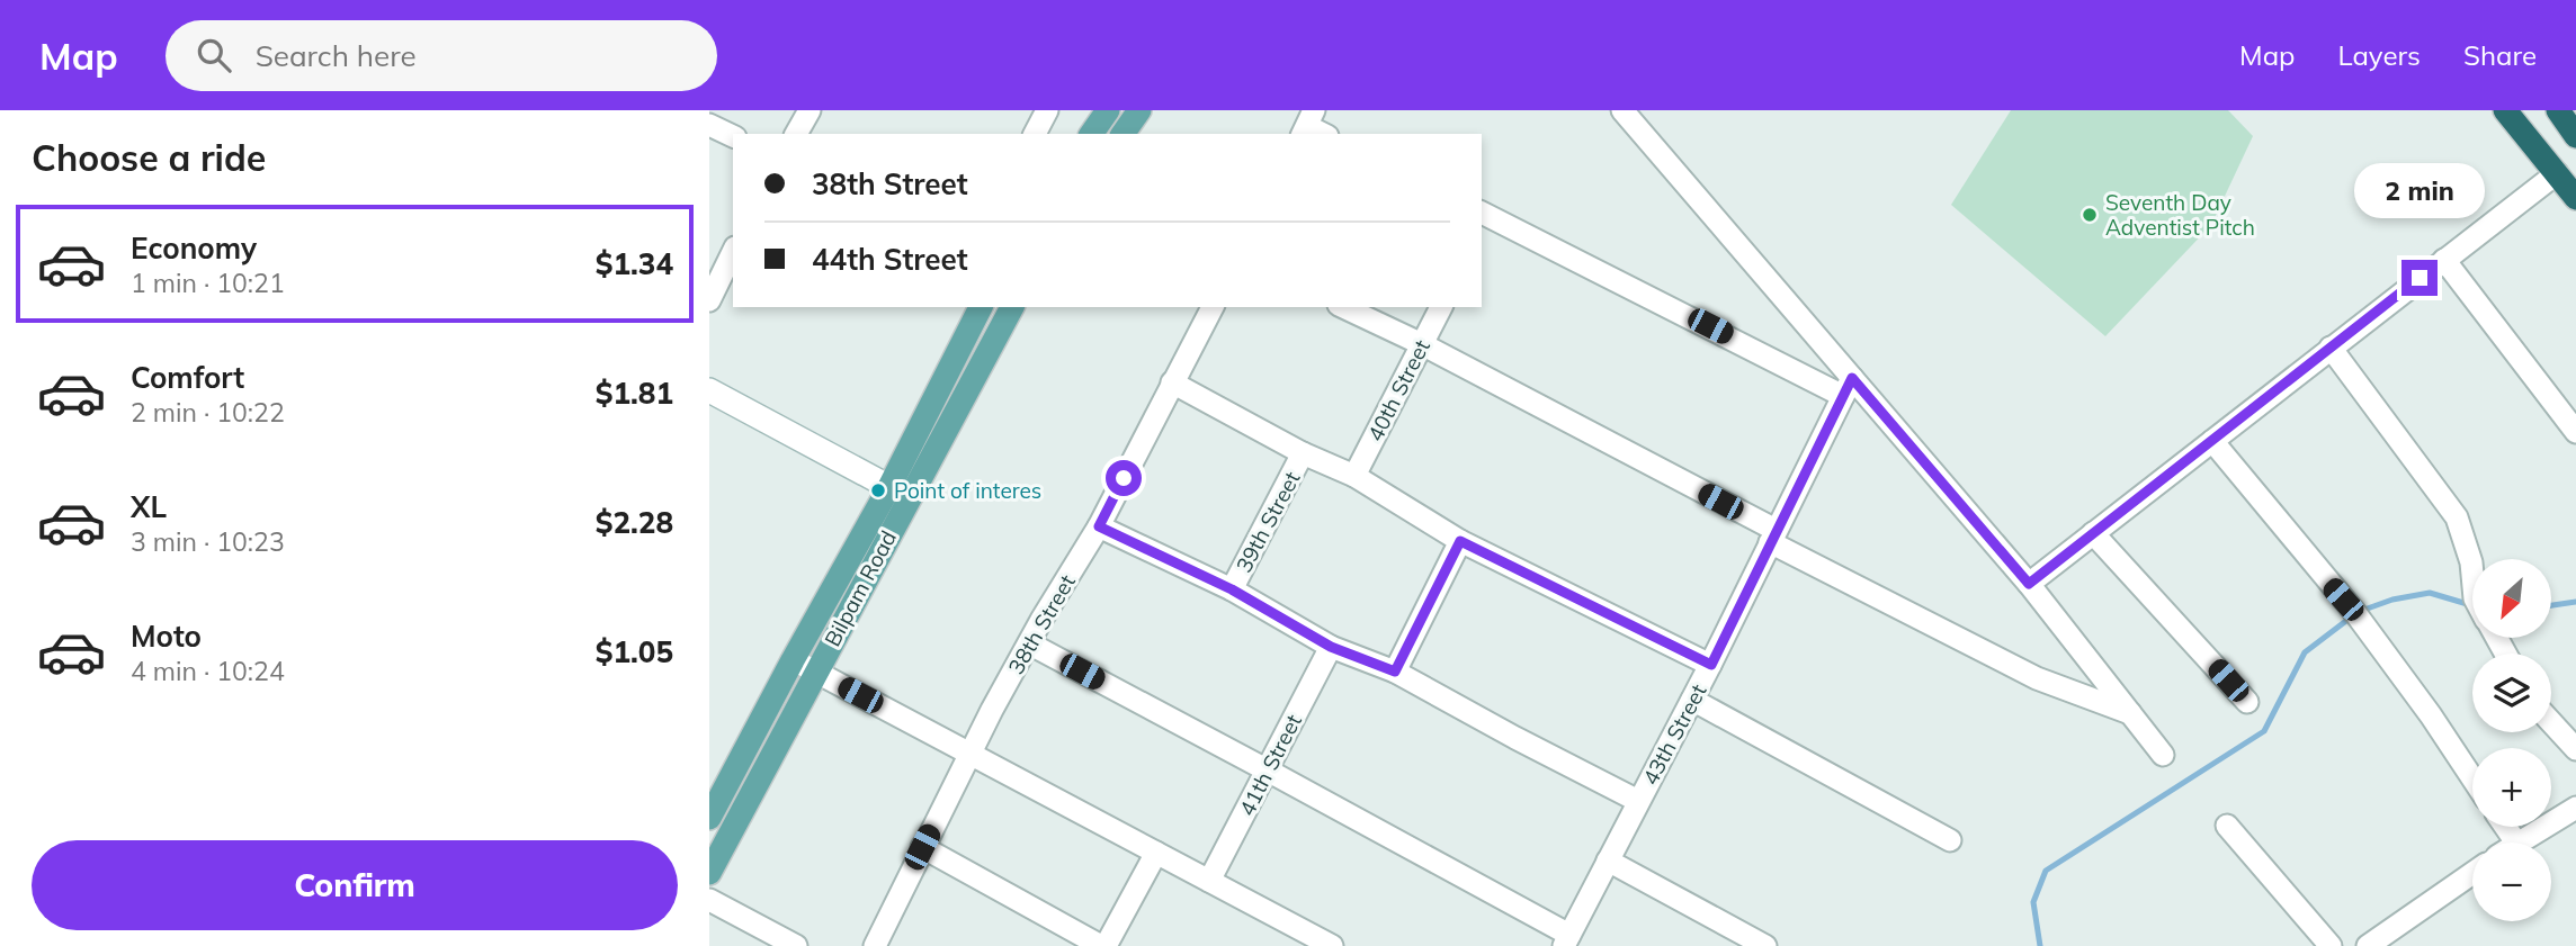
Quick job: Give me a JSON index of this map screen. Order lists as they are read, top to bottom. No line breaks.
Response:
{"streets":{"main road":["Bilpam Road"],"street":["40th Street","39th Street","38th Street","43th Street","41th Street"]},"places":["Seventh Day Adventist Pitch","Point of interes"],"north":"bottom left","page":{"header":"Map","search":"Search here","nav":["Map","Layers","Share"],"heading":"Choose a ride","banner":["38th Street","44th Street"],"bubble":"2 min","list":[{"name":"Economy","note":"1 min · 10:21","value":"$1.34"},{"name":"Comfort","note":"2 min · 10:22","value":"$1.81"},{"name":"XL","note":"3 min · 10:23","value":"$2.28"},{"name":"Moto","note":"4 min · 10:24","value":"$1.05"}],"map_buttons":["+","−"],"buttons":"Confirm"}}
